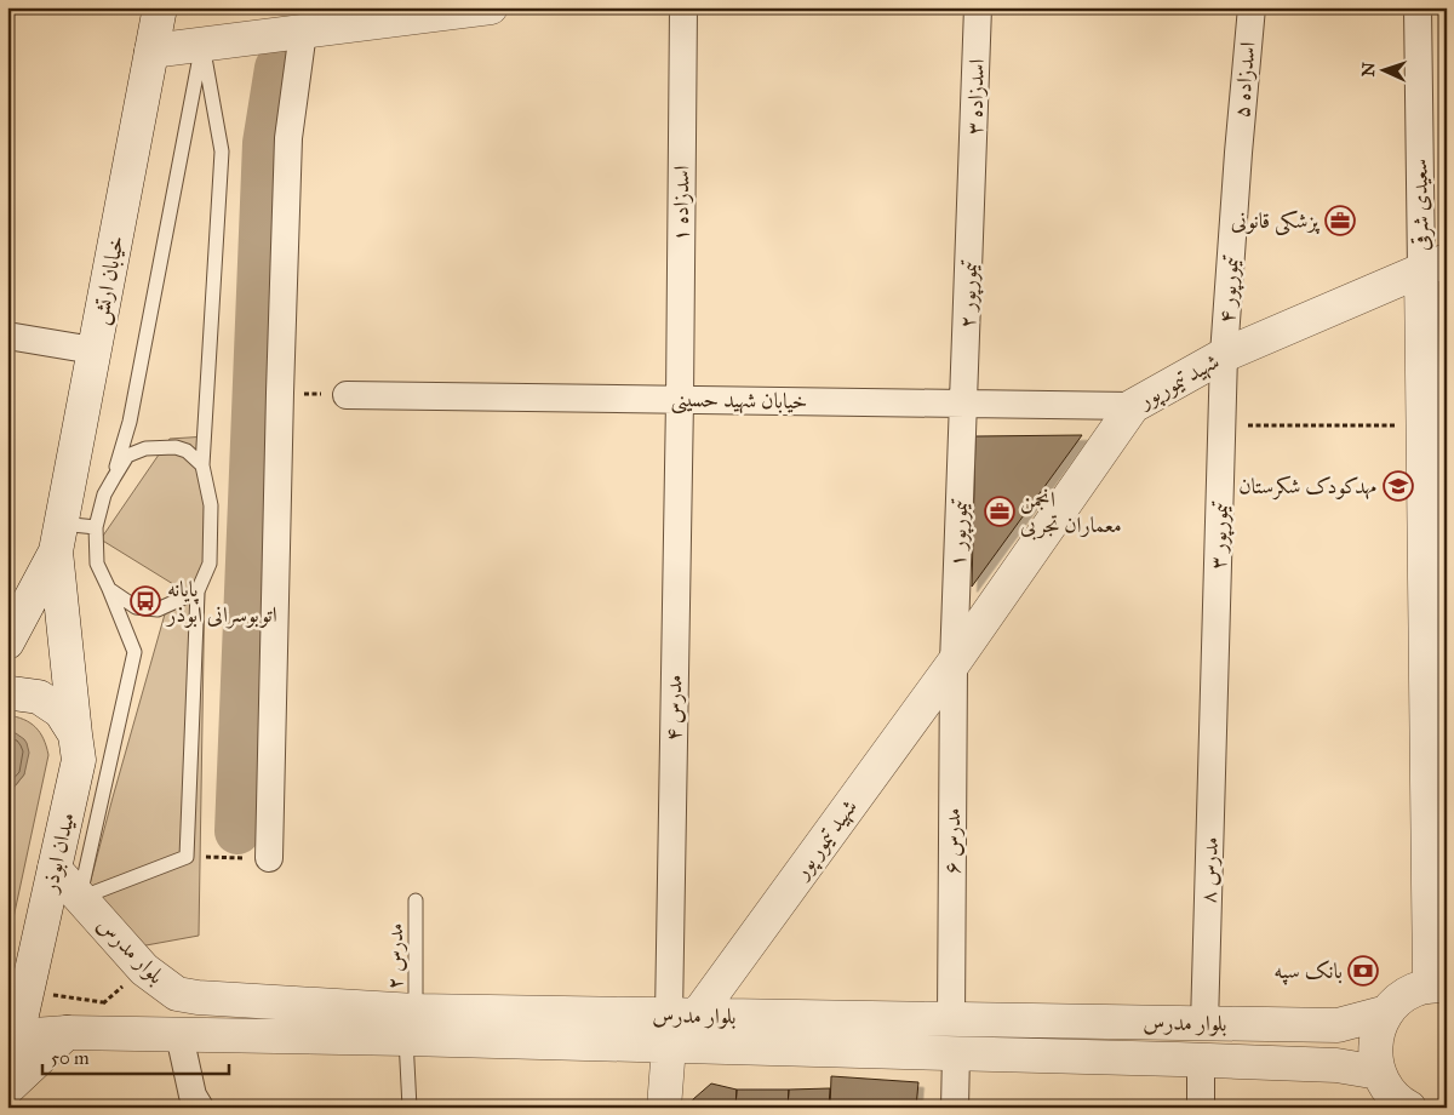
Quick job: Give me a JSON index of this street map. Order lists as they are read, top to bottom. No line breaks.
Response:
{"streets":{"street":["اسدزاده ۵","اسدزاده ۳","اسدزاده ۱","سعیدی شرقی","خیابان ارتش","تیمورپور ۴","تیمورپور ۲","شهید تیمورپور","خیابان شهید حسینی","تیمورپور ۱","تیمورپور ۳","مدرس ۴","شهید تیمور پور","مدرس ۶","میدان ابوذر","مدرس ۸","بلوار مدرس"],"lane":["مدرس ۲"]},"crossings":[["اسدزاده ۵","تیمورپور ۴"],["اسدزاده ۳","تیمورپور ۲"],["اسدزاده ۱","خیابان شهید حسینی"],["اسدزاده ۱","مدرس ۴"],["سعیدی شرقی","شهید تیمورپور"],["تیمورپور ۴","شهید تیمورپور"],["تیمورپور ۴","تیمورپور ۳"],["تیمورپور ۲","خیابان شهید حسینی"],["تیمورپور ۲","تیمورپور ۱"],["شهید تیمورپور","خیابان شهید حسینی"],["شهید تیمورپور","تیمورپور ۱"],["شهید تیمورپور","تیمورپور ۳"],["شهید تیمورپور","شهید تیمور پور"],["شهید تیمورپور","مدرس ۶"],["خیابان شهید حسینی","تیمورپور ۱"],["خیابان شهید حسینی","مدرس ۴"],["تیمورپور ۱","شهید تیمور پور"],["تیمورپور ۱","مدرس ۶"],["تیمورپور ۳","مدرس ۸"],["مدرس ۴","شهید تیمور پور"],["مدرس ۴","بلوار مدرس"],["شهید تیمور پور","مدرس ۶"],["شهید تیمور پور","بلوار مدرس"],["مدرس ۶","بلوار مدرس"],["میدان ابوذر","بلوار مدرس"],["مدرس ۸","بلوار مدرس"],["بلوار مدرس","مدرس ۲"]],"places":{"office":["پزشکی قانونی","انجمن معماران تجربی"],"school or university":["مهدکودک شکرستان"],"bus stop":["پایانه اتوبوسرانی ابوذر"],"bank":["بانک سپه"]},"scale_bar":"50 m","north":"left"}
